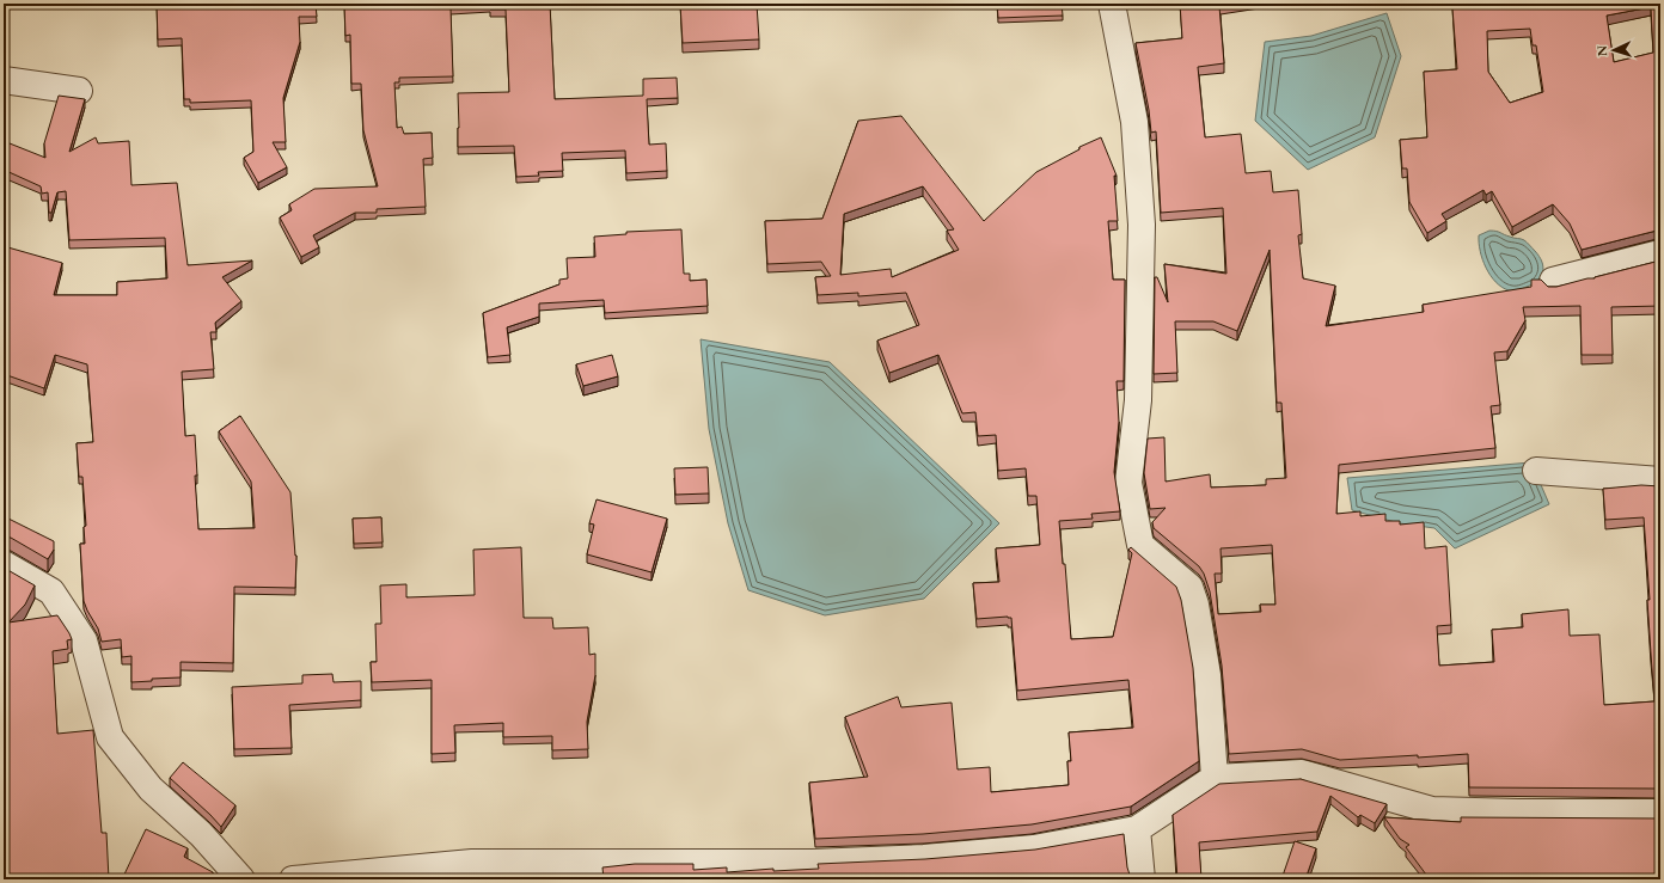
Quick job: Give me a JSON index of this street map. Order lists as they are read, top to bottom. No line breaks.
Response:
{"north":"left"}
